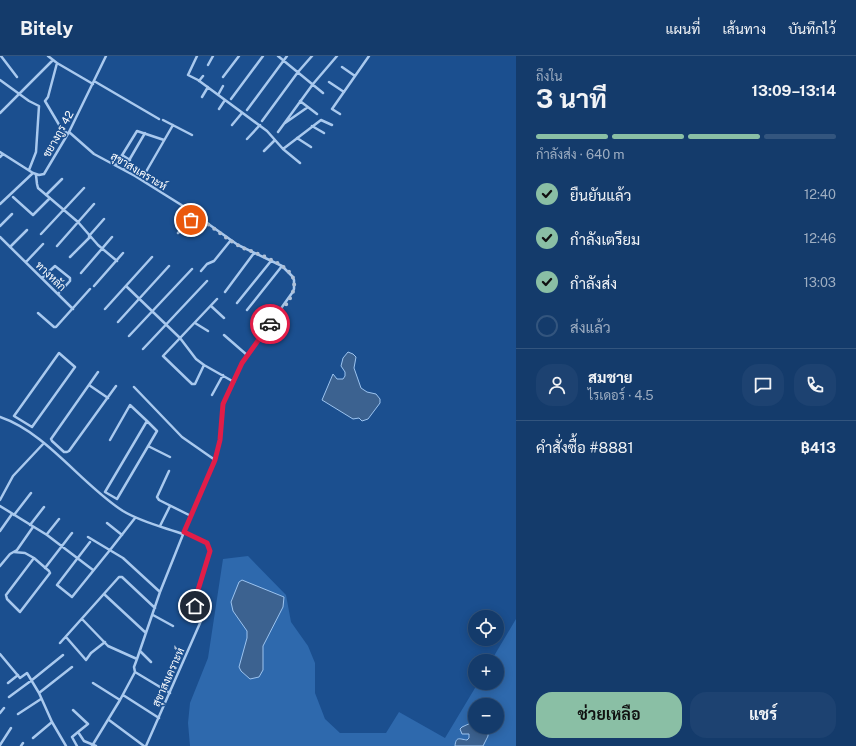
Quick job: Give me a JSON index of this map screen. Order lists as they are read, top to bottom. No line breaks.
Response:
{"streets":{"street":["ชยางกูร 42","สุขาสงเคราะห์","ทางหลัก"]},"crossings":[["ชยางกูร 42","สุขาสงเคราะห์"]],"page":{"header":"Bitely","nav":["แผนที่","เส้นทาง","บันทึกไว้"],"heading":["3 นาที","ถึงใน","13:09–13:14"],"panel":["สมชาย","ไรเดอร์ · 4.5","คำสั่งซื้อ #8881","฿413"],"bar":"กำลังส่ง · 640 m","list":[["ยืนยันแล้ว","12:40"],["กำลังเตรียม","12:46"],["กำลังส่ง","13:03"],"ส่งแล้ว"],"map_buttons":["+","−"],"buttons":["ช่วยเหลือ","แชร์"]}}
